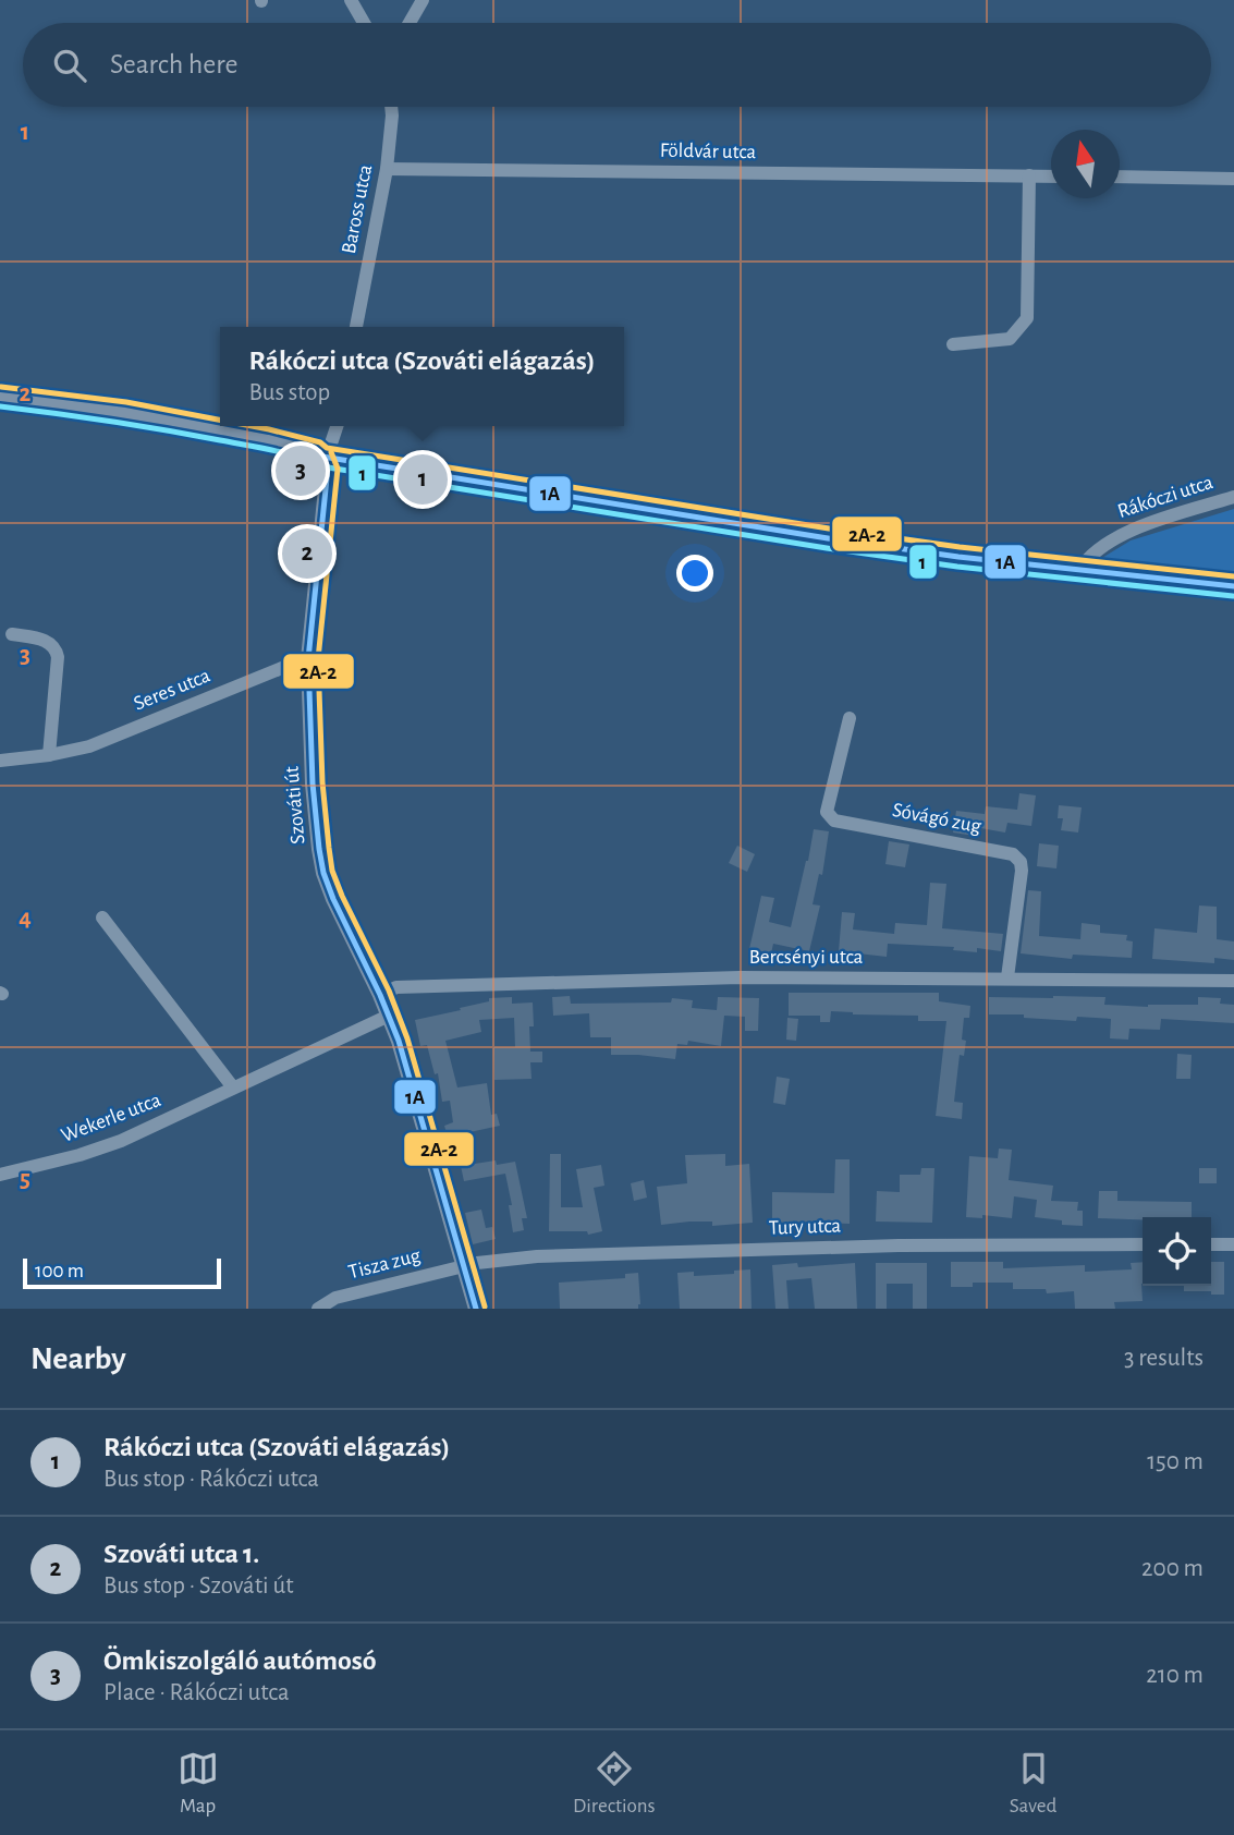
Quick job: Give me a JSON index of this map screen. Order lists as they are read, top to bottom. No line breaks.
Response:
{"streets":{"main road":["Szováti út"],"street":["Földvár utca","Baross utca","Rákóczi utca","Seres utca","Sóvágó zug","Bercsényi utca","Wekerle utca","Tury utca","Tisza zug"]},"crossings":[["Földvár utca","Baross utca"],["Seres utca","Szováti út"],["Szováti út","Bercsényi utca"],["Szováti út","Wekerle utca"],["Szováti út","Tury utca"],["Szováti út","Tisza zug"],["Sóvágó zug","Bercsényi utca"],["Tury utca","Tisza zug"]],"lines":["transit line 2A-2","transit line 1","transit line 1A"],"scale_bar":"100 m","north":"top","page":{"search":"Search here","popup":["Rákóczi utca (Szováti elágazás)","Bus stop"],"pins":["3","1","2"],"scale":"100 m","heading":["Nearby","3 results"],"list":[{"mark":"1","name":"Rákóczi utca (Szováti elágazás)","note":"Bus stop · Rákóczi utca","value":"150 m"},{"mark":"2","name":"Szováti utca 1.","note":"Bus stop · Szováti út","value":"200 m"},{"mark":"3","name":"Ömkiszolgáló autómosó","note":"Place · Rákóczi utca","value":"210 m"}],"nav":["Map","Directions","Saved"]},"grid":{"rows":["1","2","3","4","5"]}}
